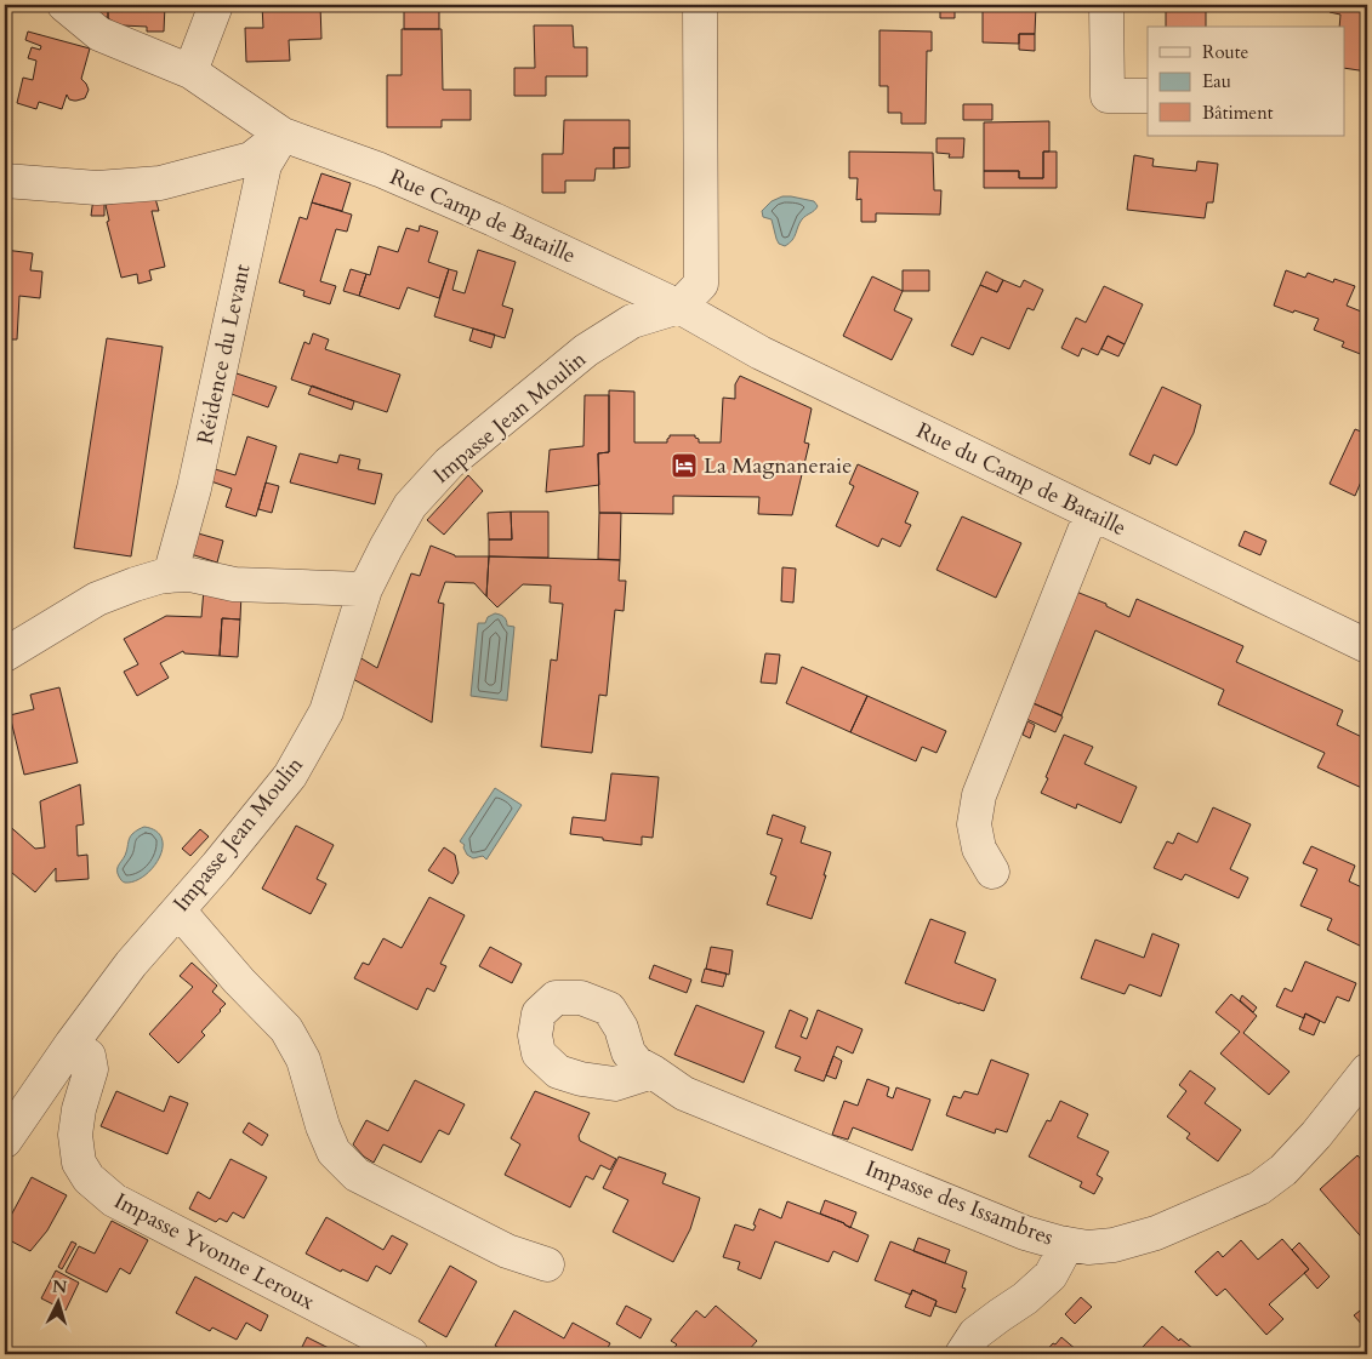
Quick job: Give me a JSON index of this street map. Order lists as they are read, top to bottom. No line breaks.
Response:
{"streets":{"street":["Rue Camp de Bataille","Réidence du Levant","Impasse Jean Moulin","Rue du Camp de Bataille","Impasse des Issambres","Impasse Yvonne Leroux"]},"crossings":[["Rue Camp de Bataille","Réidence du Levant"],["Rue Camp de Bataille","Impasse Jean Moulin"],["Rue Camp de Bataille","Rue du Camp de Bataille"],["Impasse Jean Moulin","Rue du Camp de Bataille"],["Impasse Jean Moulin","Impasse Yvonne Leroux"]],"places":{"hotel":["La Magnaneraie"]},"legend":["Route","Eau","Bâtiment"],"north":"top"}
